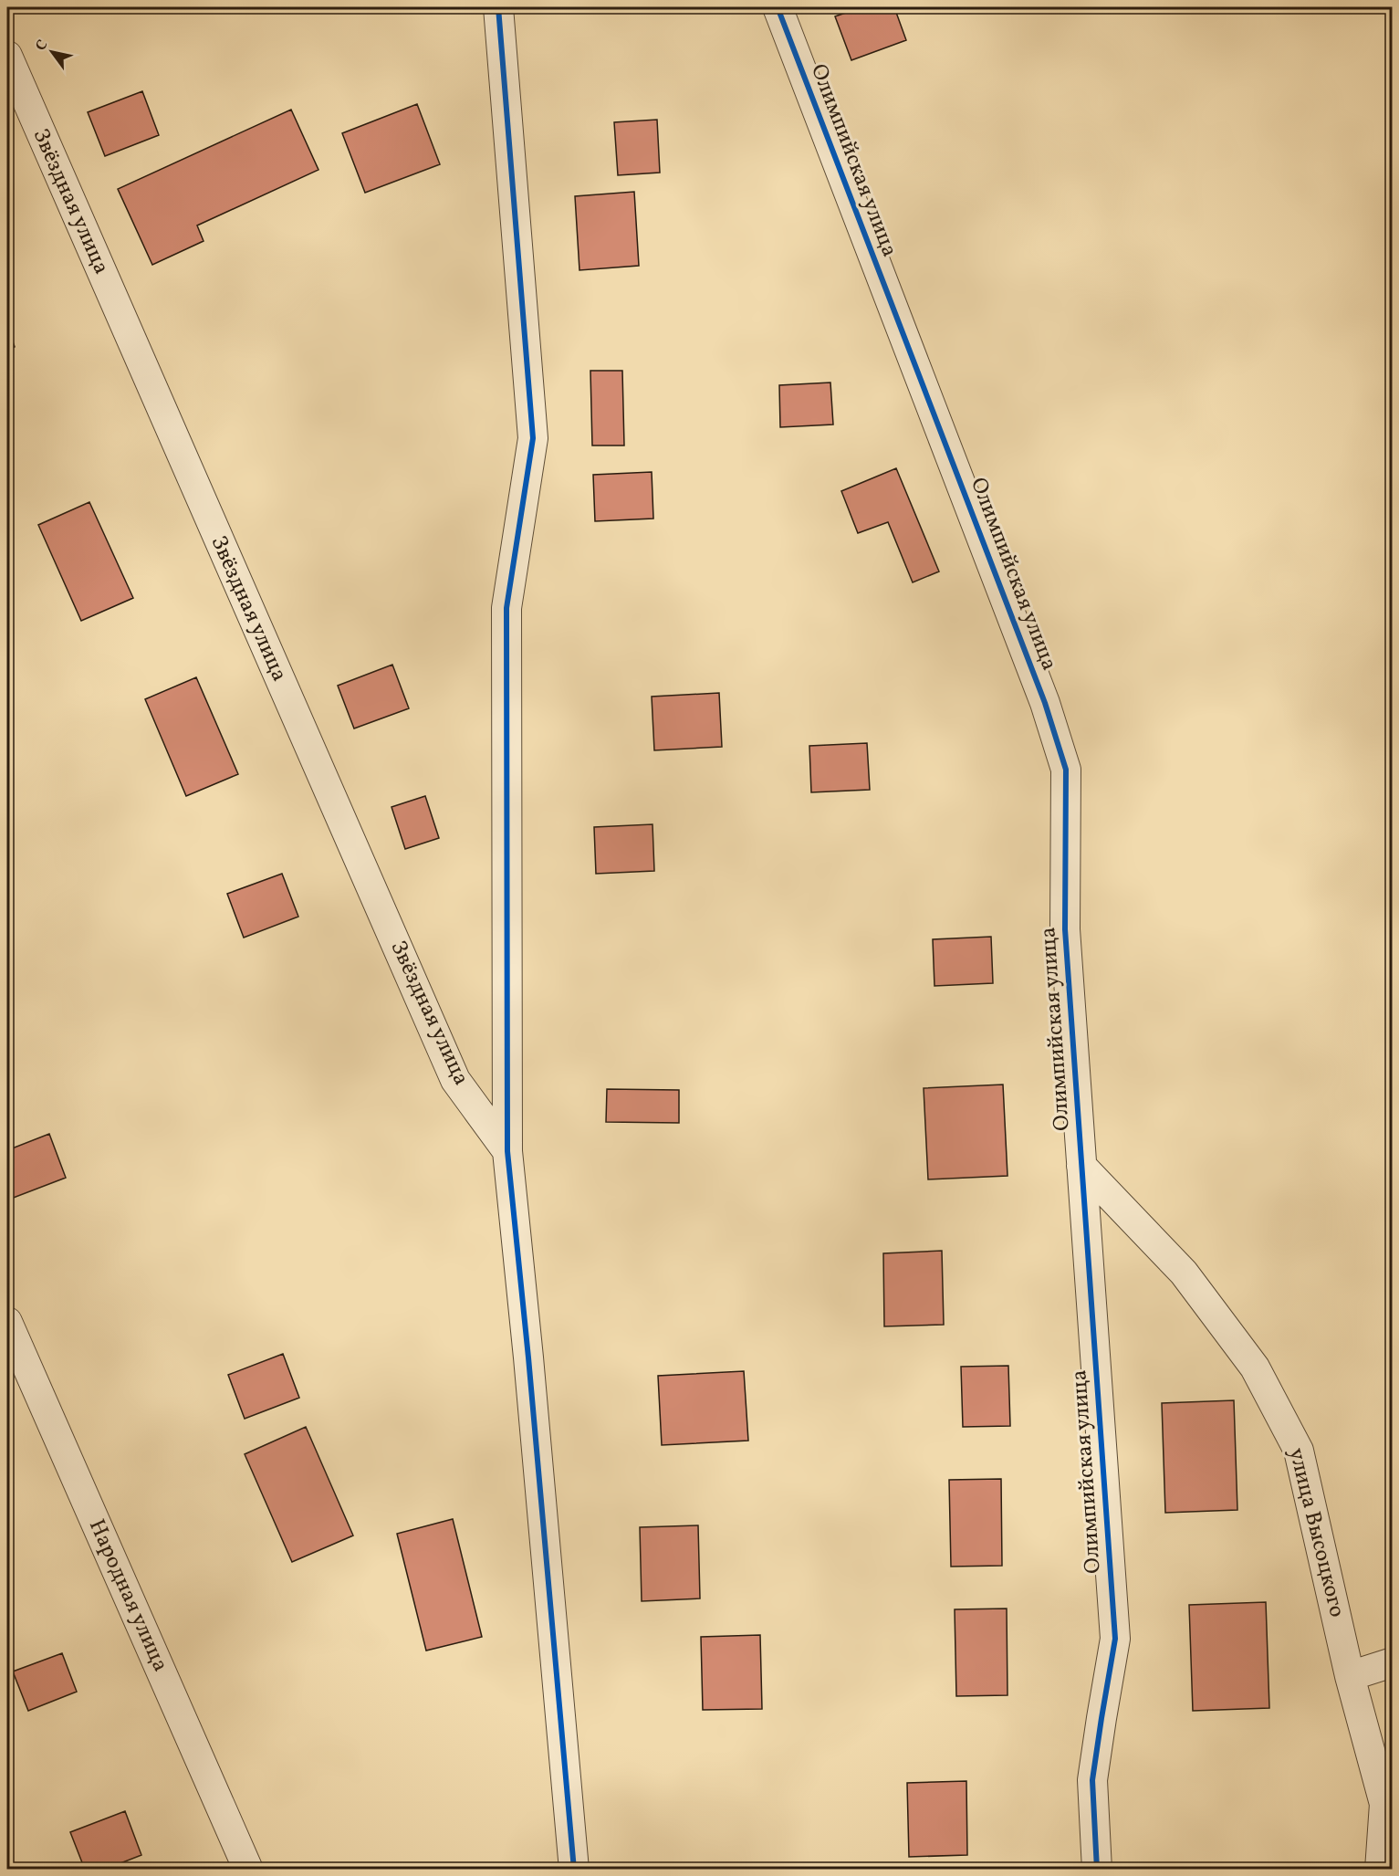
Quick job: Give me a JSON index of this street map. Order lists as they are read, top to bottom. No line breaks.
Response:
{"streets":{"street":["Олимпийская улица","Звёздная улица","улица Высоцкого","Народная улица"]},"crossings":[["Олимпийская улица","улица Высоцкого"]],"north":"top left"}
